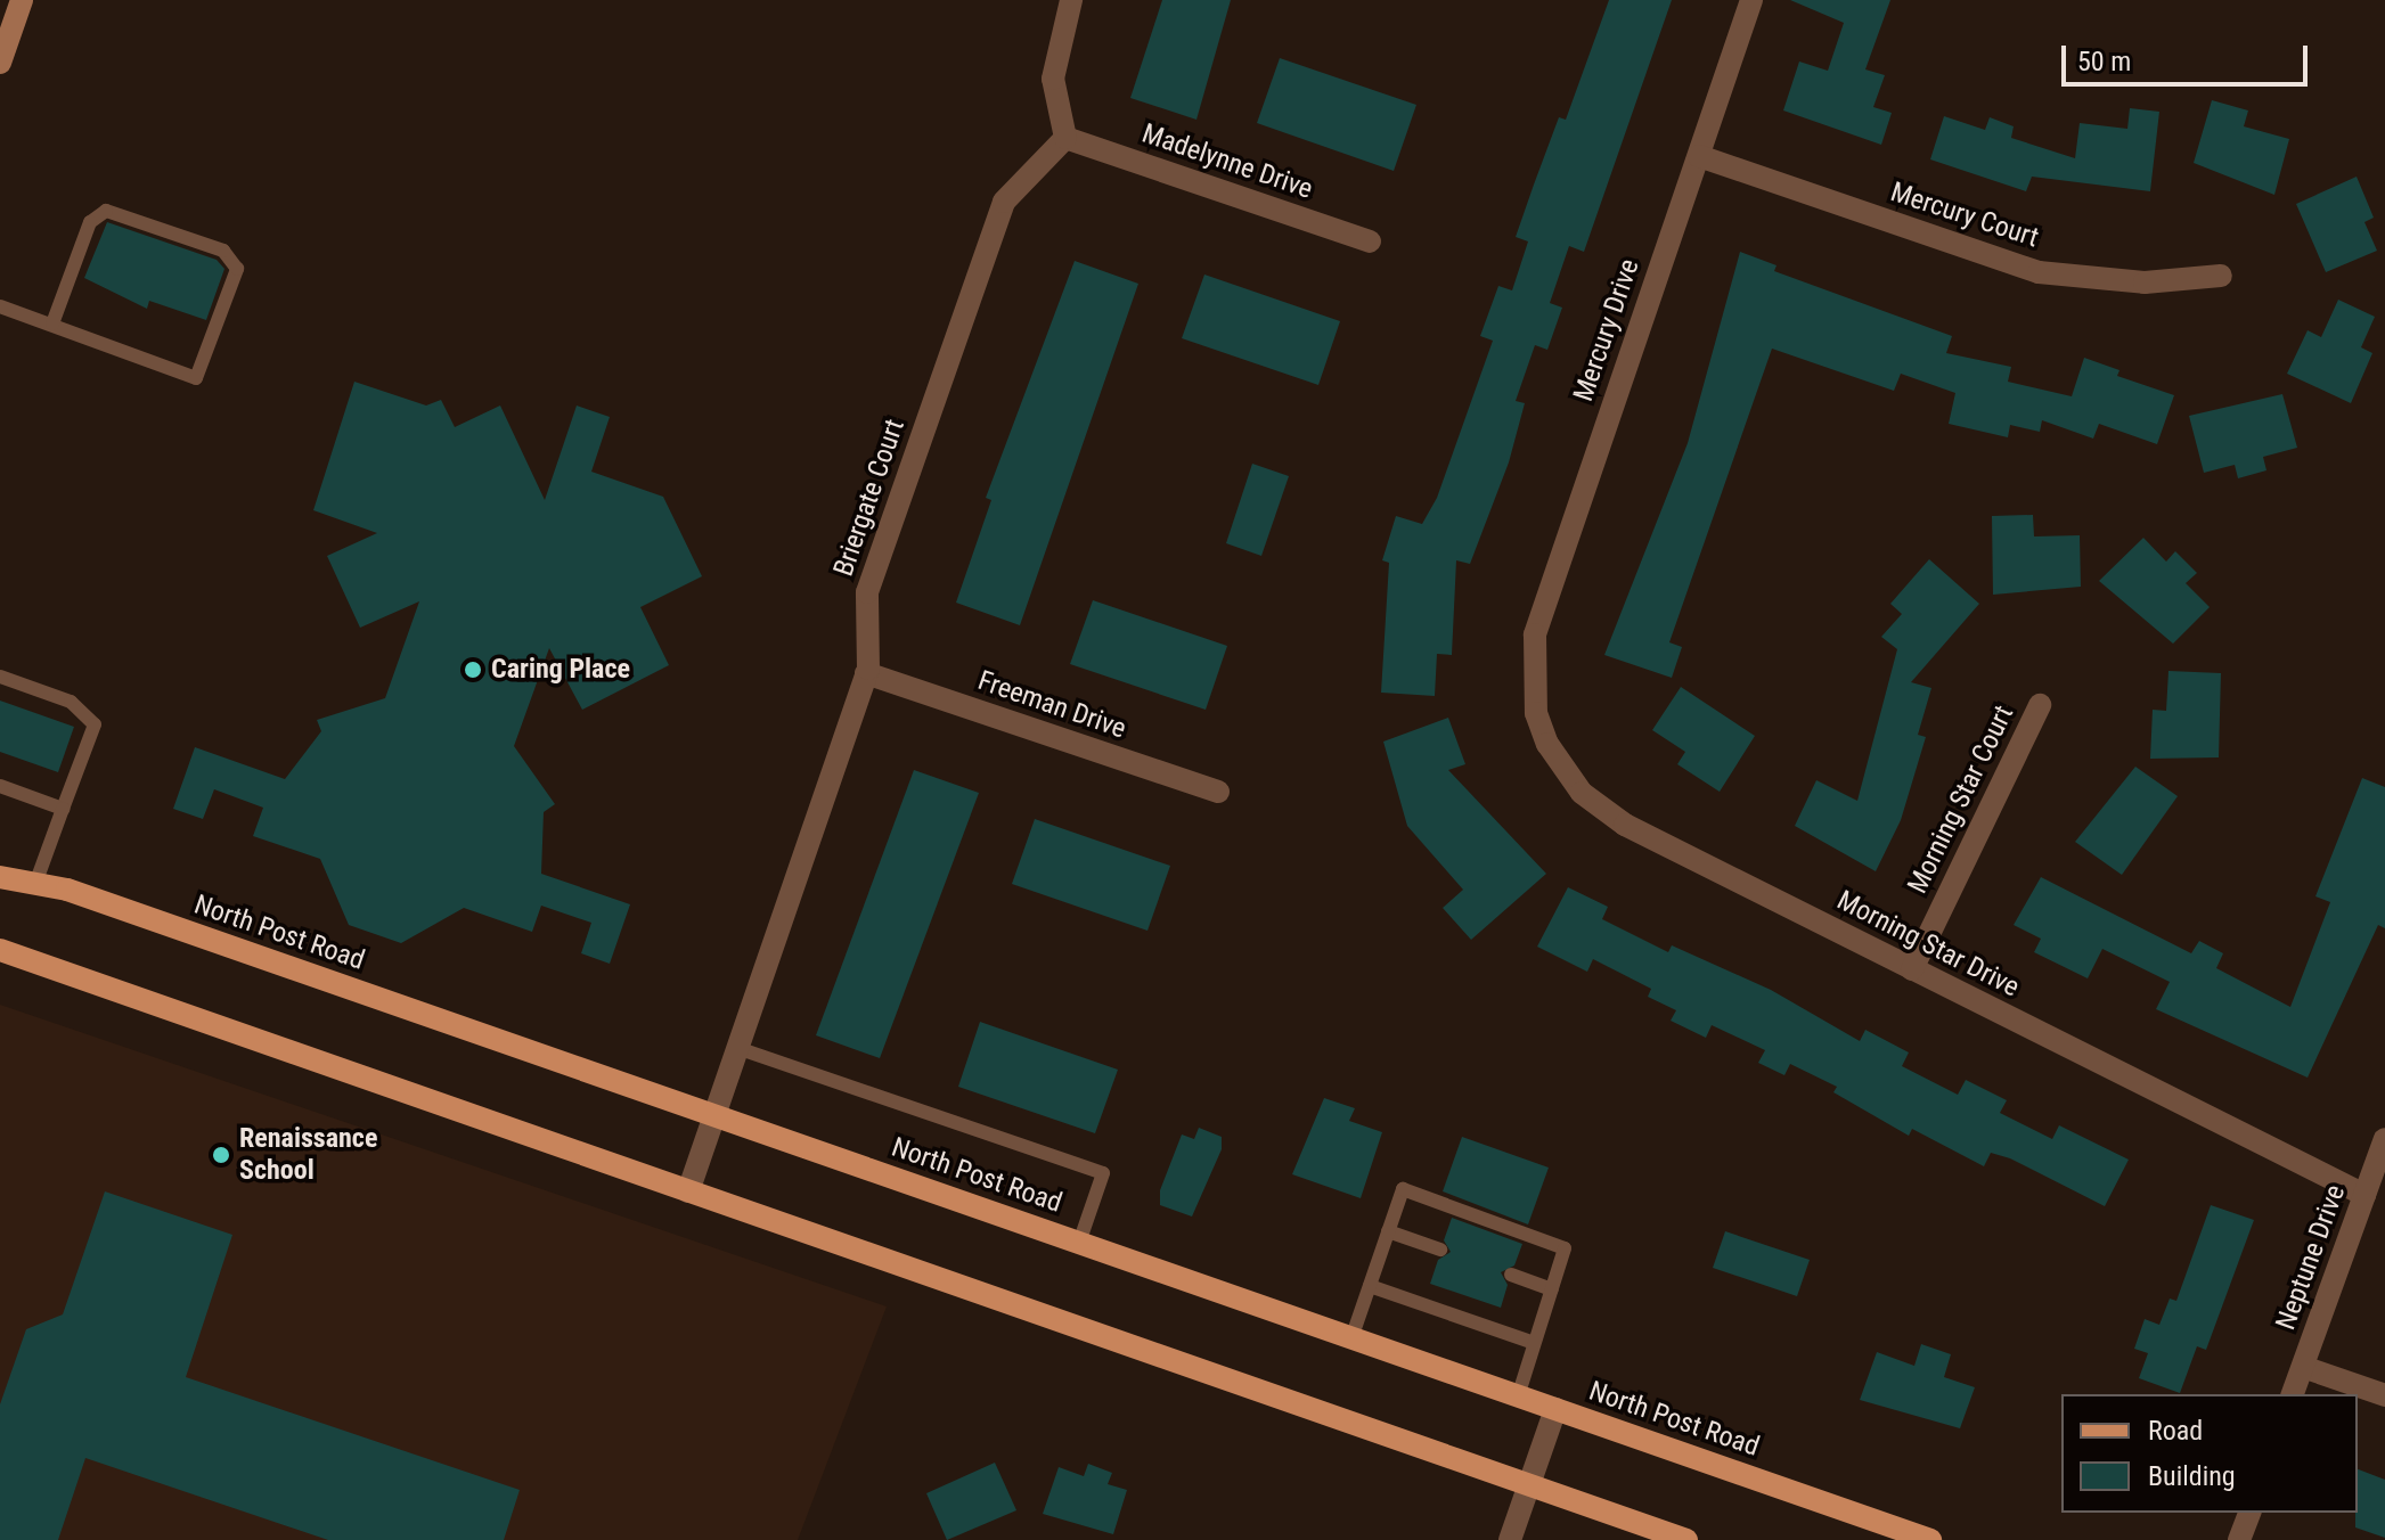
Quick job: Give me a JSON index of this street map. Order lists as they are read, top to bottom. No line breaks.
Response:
{"streets":{"main road":["North Post Road"],"street":["Madelynne Drive","Mercury Court","Mercury Drive","Briergate Court","Freeman Drive","Morning Star Court","Morning Star Drive","Neptune Drive"]},"crossings":[["Madelynne Drive","Briergate Court"],["Mercury Court","Mercury Drive"],["Mercury Drive","Morning Star Drive"],["Briergate Court","Freeman Drive"],["Briergate Court","North Post Road"],["Morning Star Court","Morning Star Drive"],["Morning Star Drive","Neptune Drive"]],"places":["Caring Place","Renaissance School"],"legend":["Road","Building"],"scale_bar":"50 m"}
